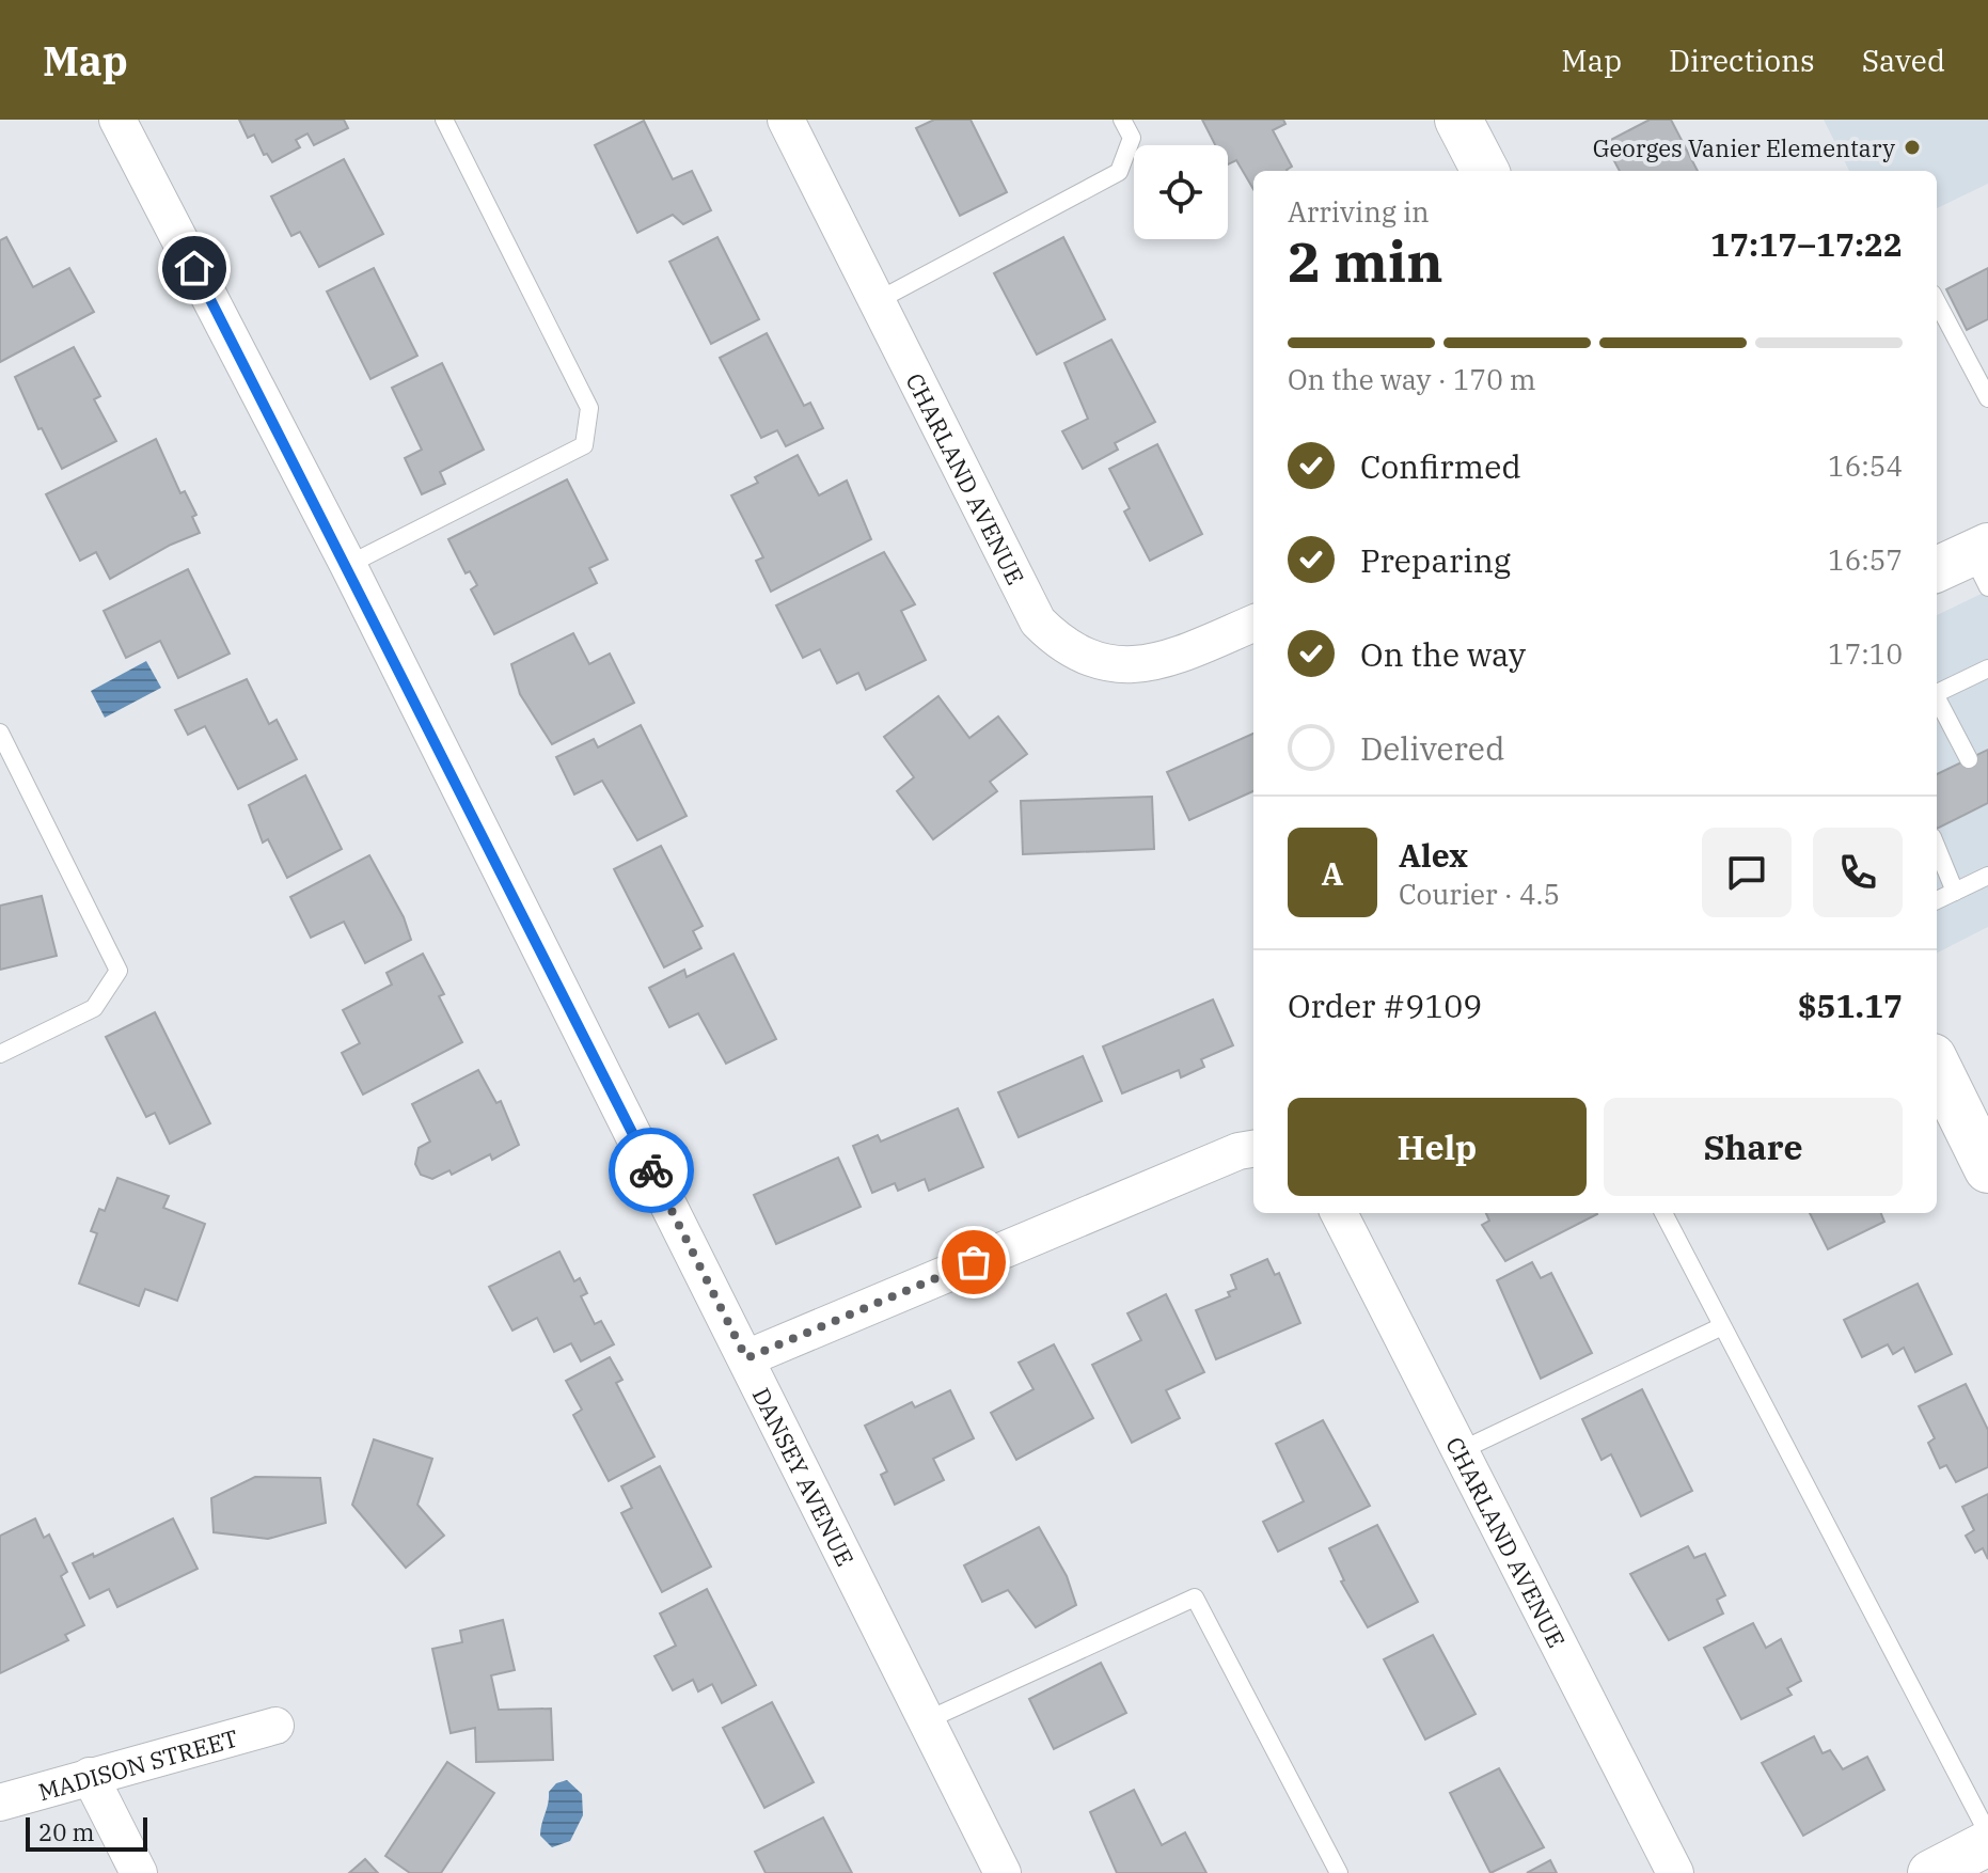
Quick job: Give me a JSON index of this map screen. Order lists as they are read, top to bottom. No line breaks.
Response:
{"streets":{"street":["CHARLAND AVENUE","DANSEY AVENUE","MADISON STREET"]},"places":["Georges Vanier Elementary"],"scale_bar":"20 m","page":{"header":"Map","nav":["Map","Directions","Saved"],"heading":["2 min","Arriving in","17:17–17:22"],"panel":["Alex","Courier · 4.5","Order #9109","$51.17"],"bar":"On the way · 170 m","list":[["Confirmed","16:54"],["Preparing","16:57"],["On the way","17:10"],"Delivered"],"round":"A","buttons":["Help","Share"],"scale":"20 m"}}
